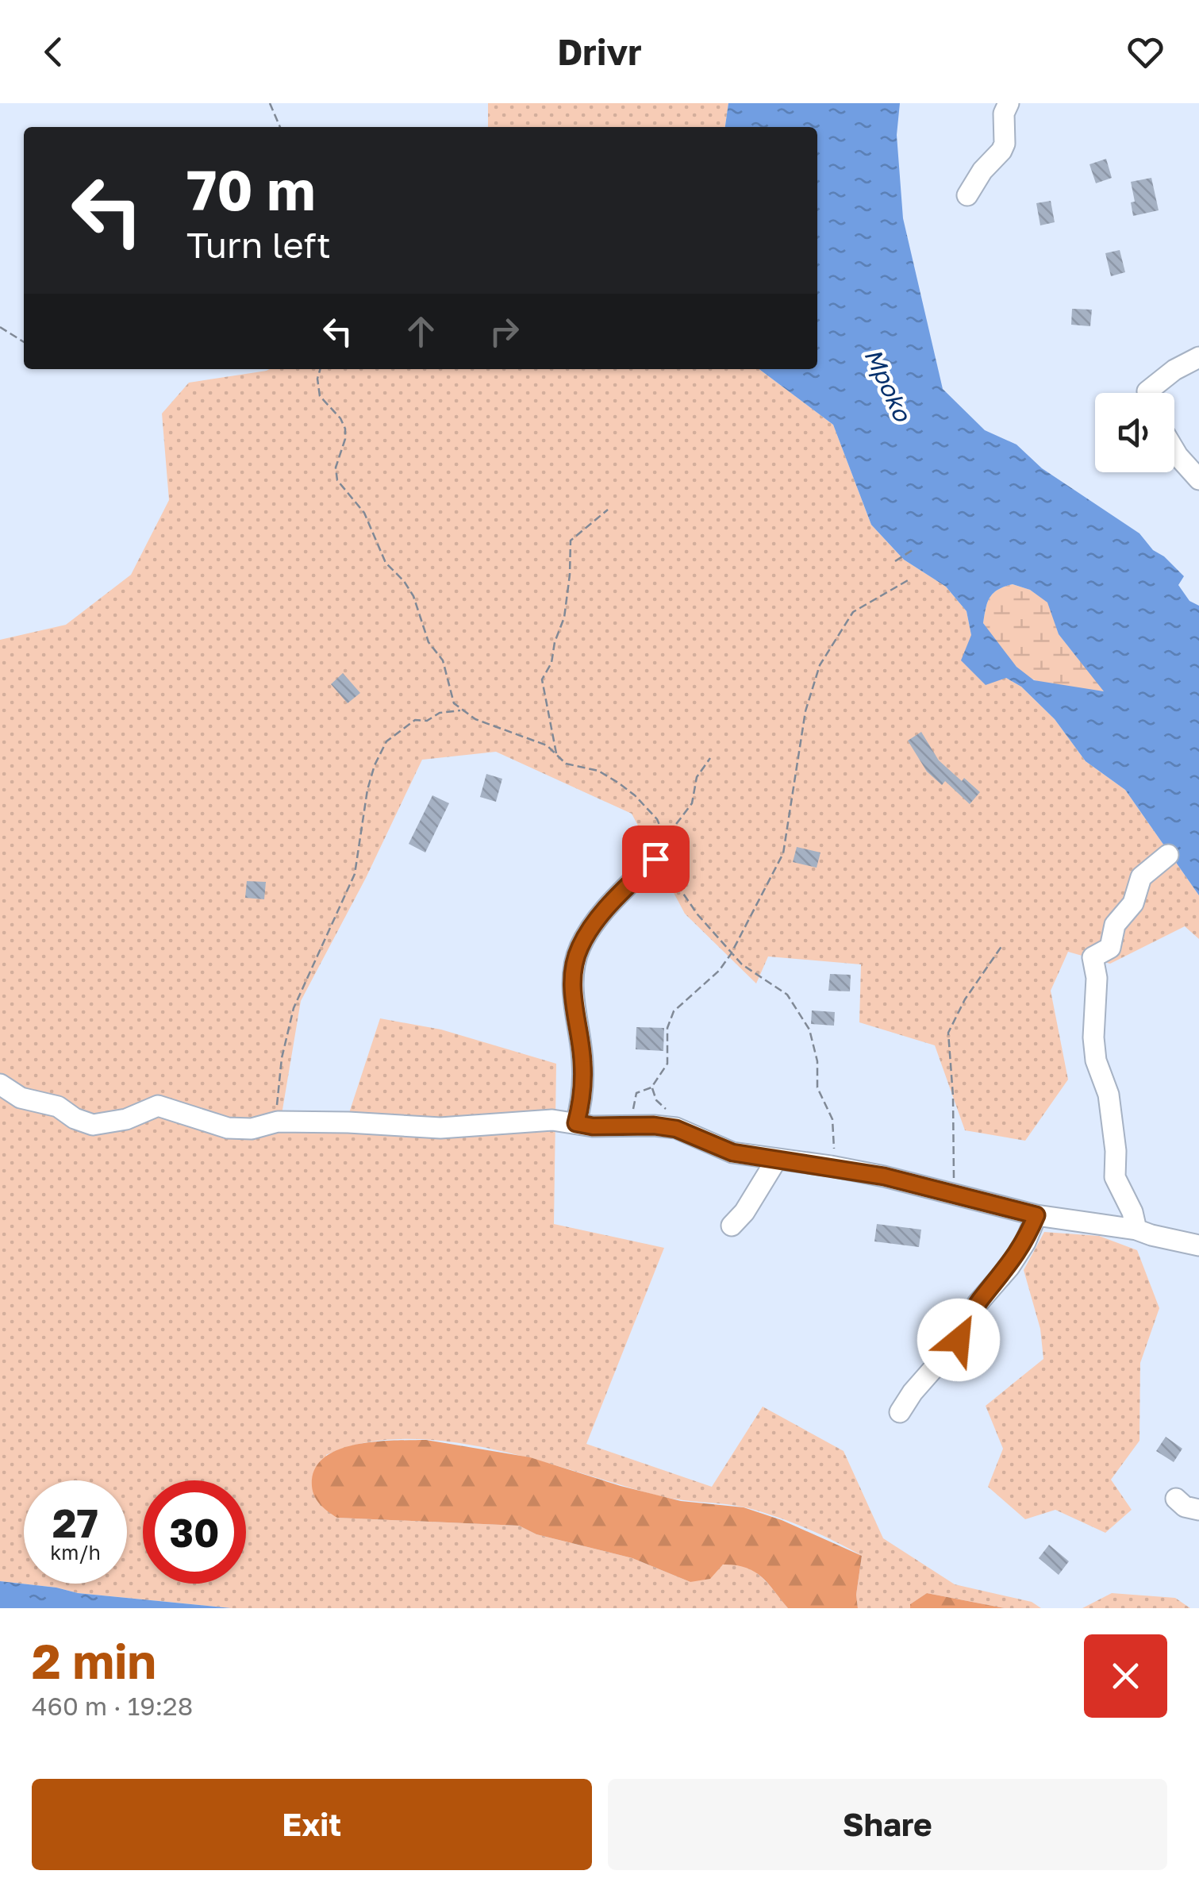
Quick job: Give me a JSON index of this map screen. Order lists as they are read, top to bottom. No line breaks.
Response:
{"water":["Mpoko"],"page":{"header":"Drivr","turn":["70 m","Turn left"],"speed":"27 km/h","limit":"30","heading":["2 min","460 m · 19:28"],"buttons":["Exit","Share"]}}
